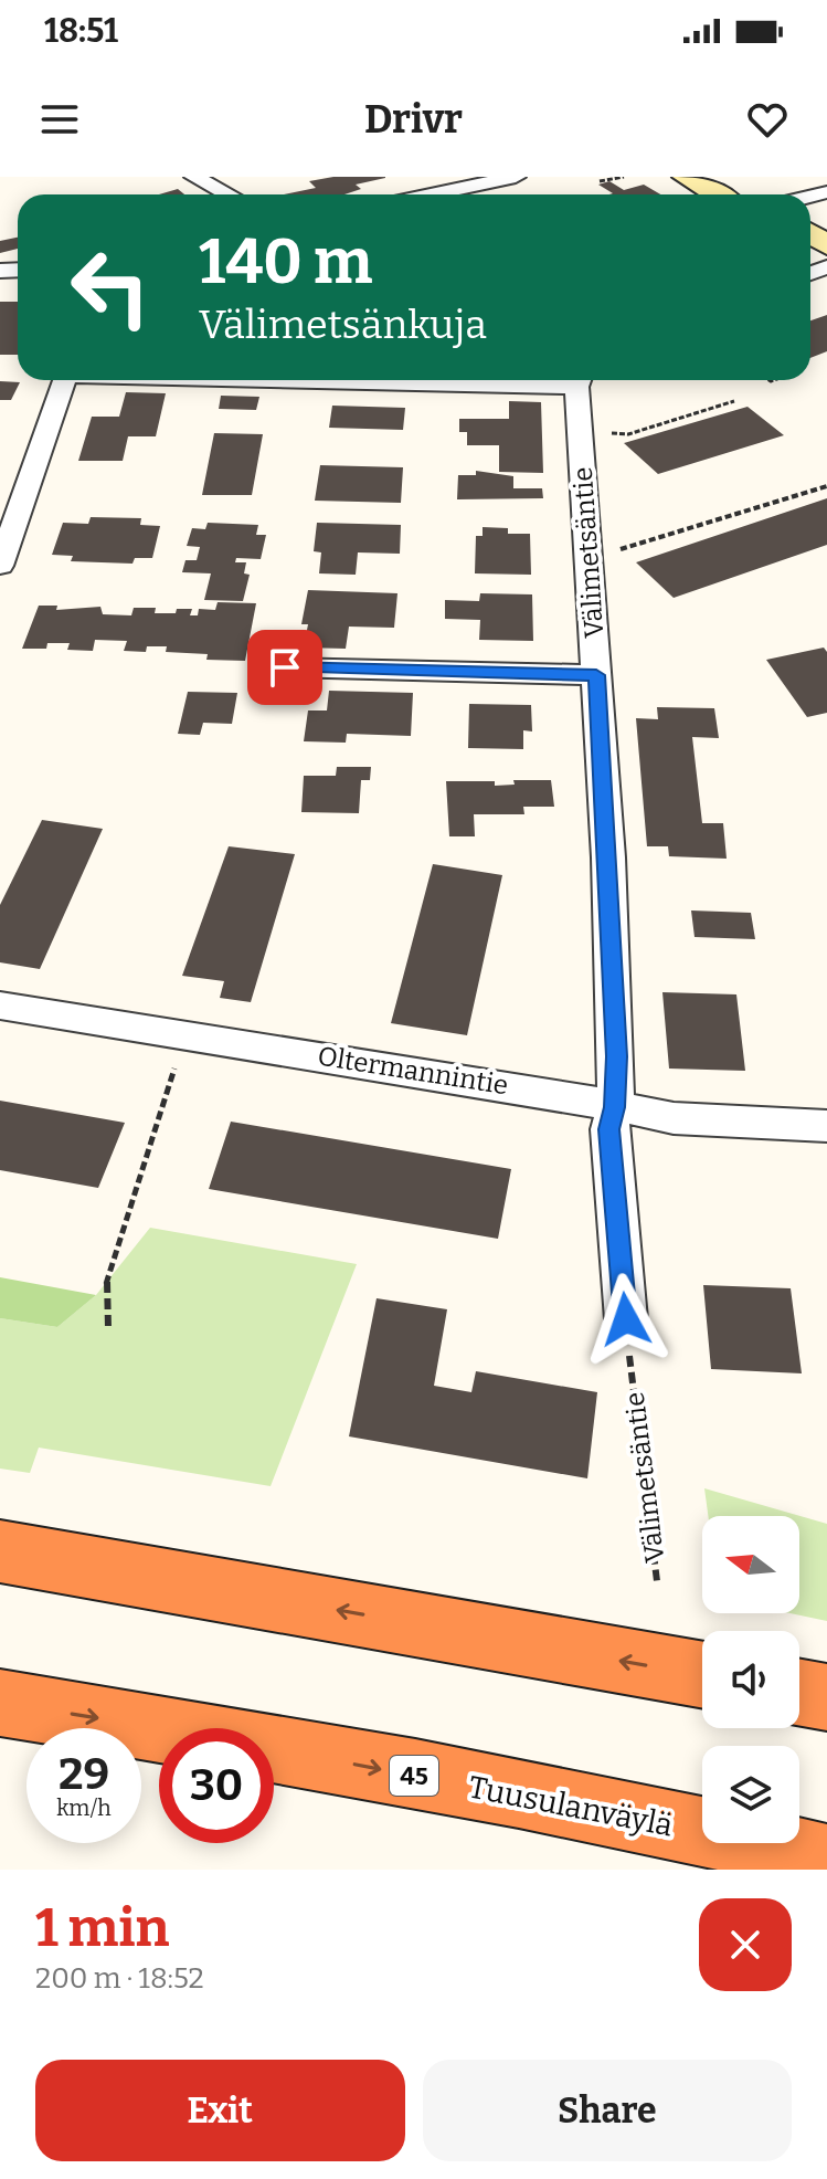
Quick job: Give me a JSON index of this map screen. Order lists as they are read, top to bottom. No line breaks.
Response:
{"streets":{"highway":["45","Tuusulanväylä"],"street":["Välimetsäntie","Oltermannintie"]},"crossings":[["Välimetsäntie","Oltermannintie"]],"north":"left","page":{"status":"18:51","header":"Drivr","turn":["140 m","Välimetsänkuja"],"speed":"29 km/h","limit":"30","heading":["1 min","200 m · 18:52"],"buttons":["Exit","Share"]}}
